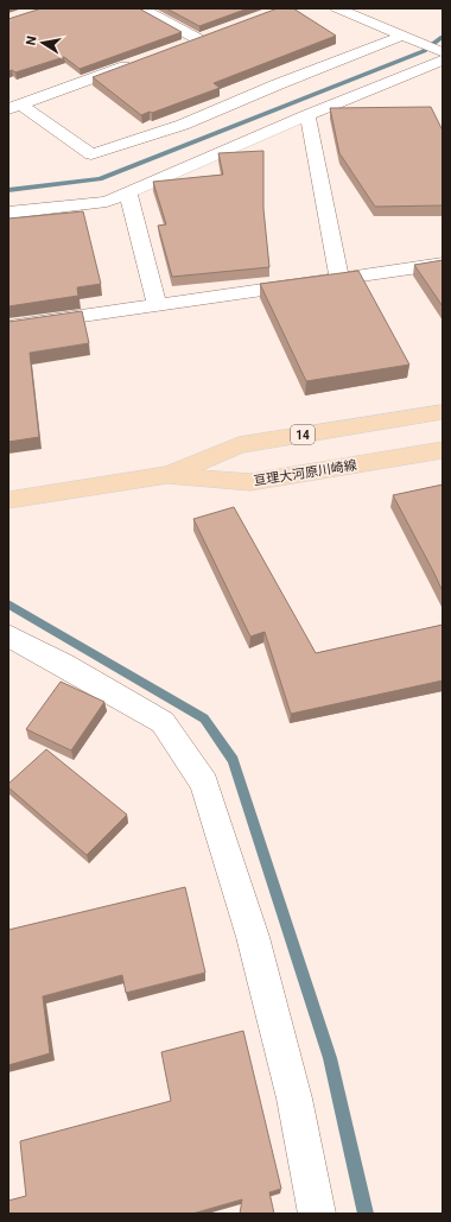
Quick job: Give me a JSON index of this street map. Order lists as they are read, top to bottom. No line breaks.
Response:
{"streets":{"main road":["14","亘理大河原川崎線"]},"north":"left"}
